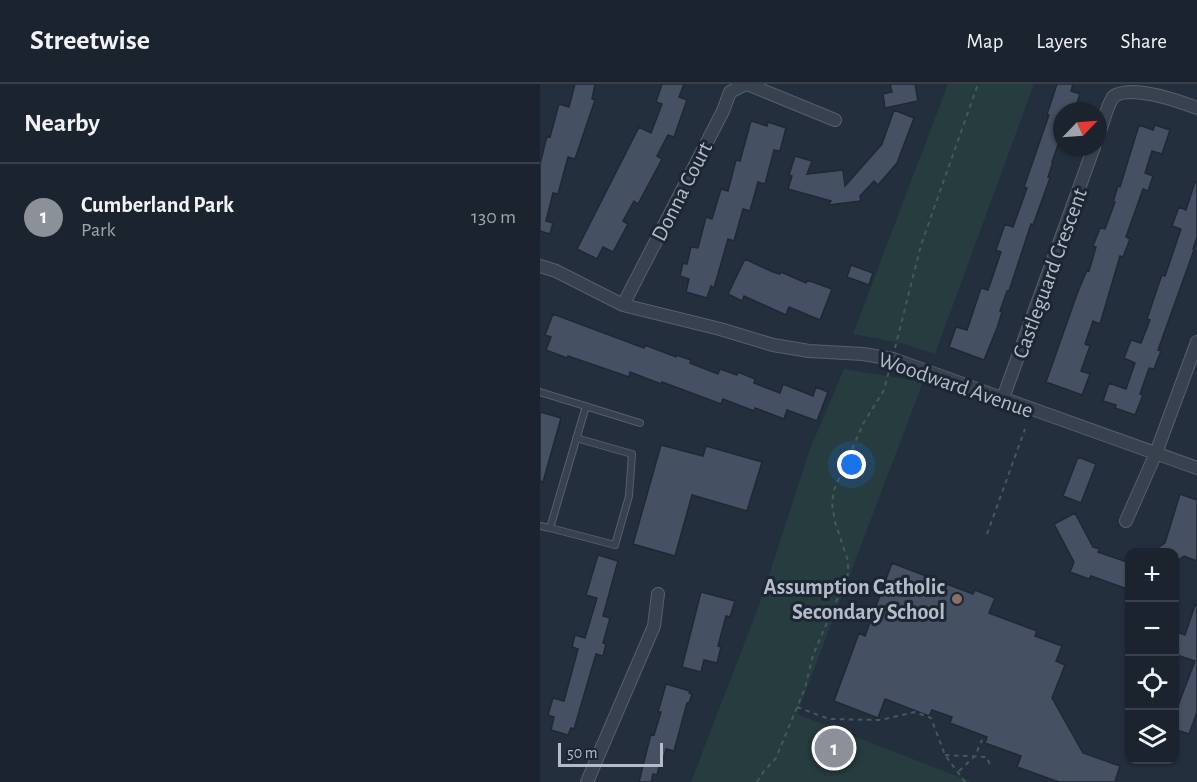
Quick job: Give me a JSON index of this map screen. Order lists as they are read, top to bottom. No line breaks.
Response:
{"streets":{"street":["Donna Court","Castleguard Crescent","Woodward Avenue"]},"crossings":[["Donna Court","Woodward Avenue"],["Castleguard Crescent","Woodward Avenue"]],"places":["Assumption Catholic Secondary School"],"scale_bar":"50 m","north":"top right","page":{"header":"Streetwise","nav":["Map","Layers","Share"],"heading":"Nearby","list":[{"mark":"1","name":"Cumberland Park","note":"Park","value":"130 m"}],"map_buttons":["+","−"],"pins":"1","scale":"50 m"}}
